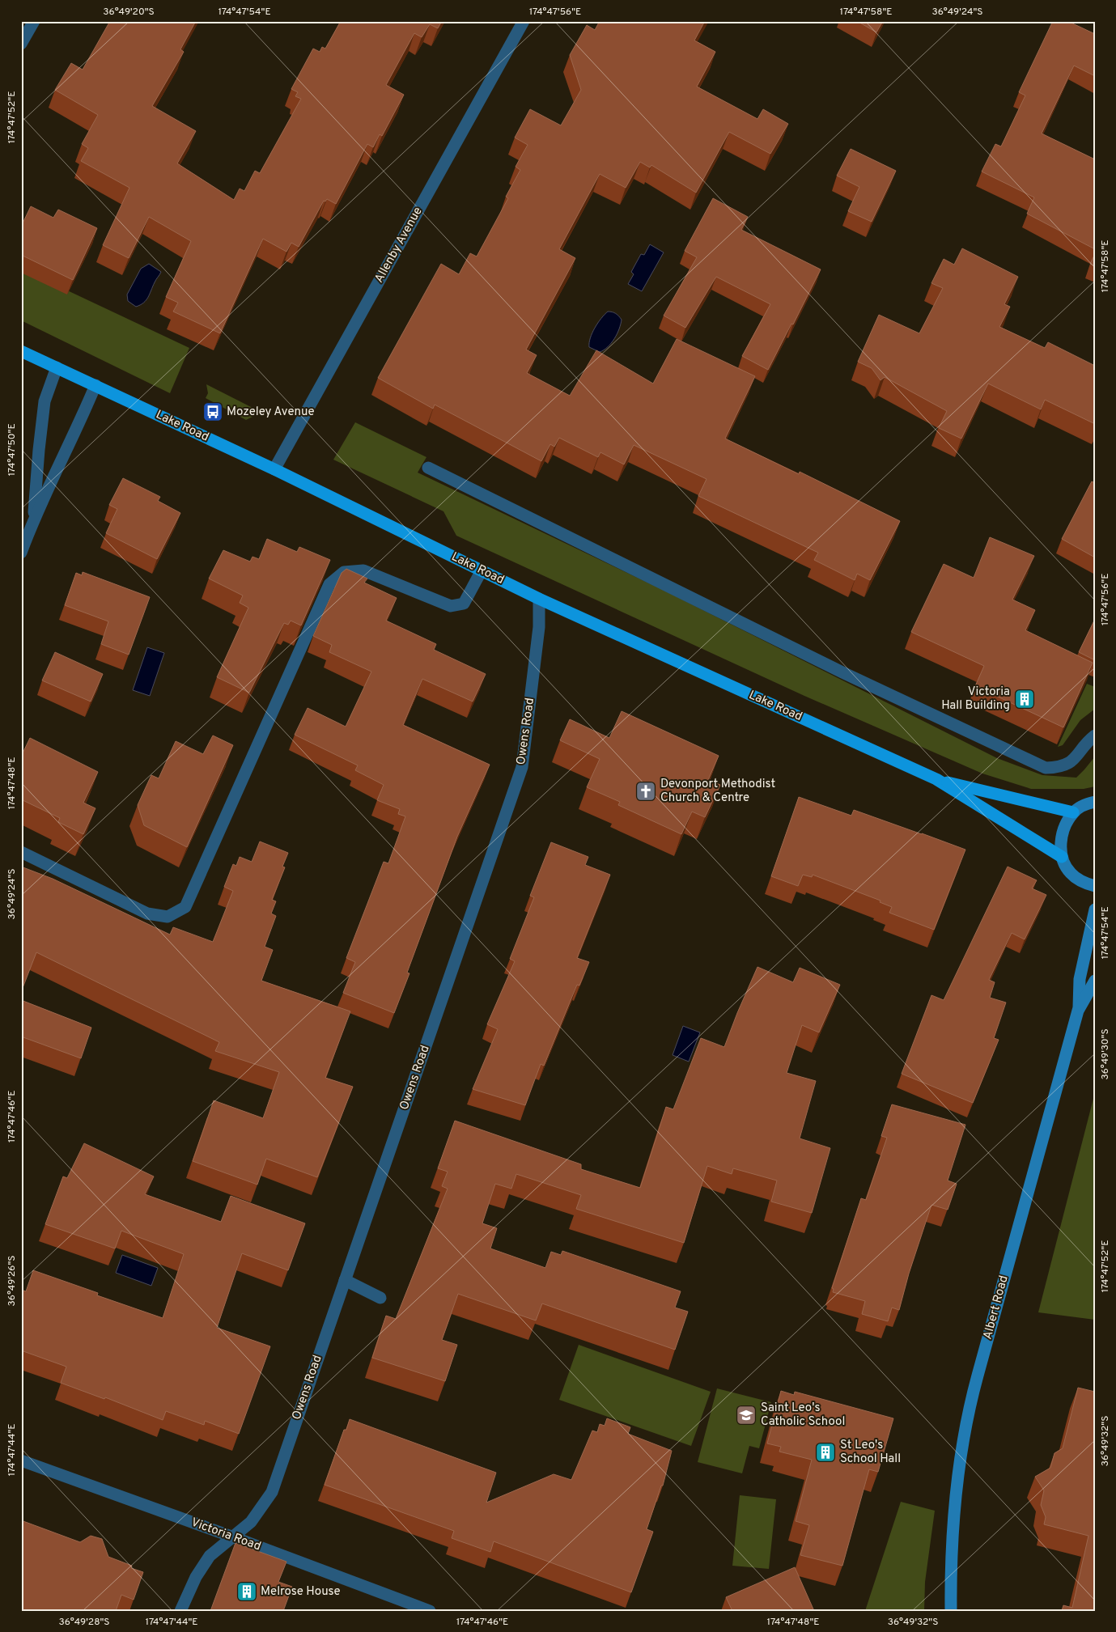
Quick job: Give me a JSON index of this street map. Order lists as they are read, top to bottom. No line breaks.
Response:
{"streets":{"main road":["Lake Road","Albert Road"],"street":["Allenby Avenue","Owens Road","Victoria Road"]},"crossings":[["Allenby Avenue","Lake Road"],["Lake Road","Owens Road"],["Owens Road","Victoria Road"]],"places":{"bus stop":["Mozeley Avenue"],"building":["Victoria Hall Building","St Leo's School Hall","Melrose House"],"church":["Devonport Methodist Church & Centre"],"school or university":["Saint Leo's Catholic School"]},"coordinates":["36°49'20\"S","174°47'54\"E","174°47'56\"E","174°47'58\"E","36°49'24\"S","174°47'52\"E","174°47'50\"E","174°47'48\"E","36°49'30\"S","174°47'46\"E","36°49'26\"S","36°49'32\"S","174°47'44\"E","36°49'28\"S"]}
